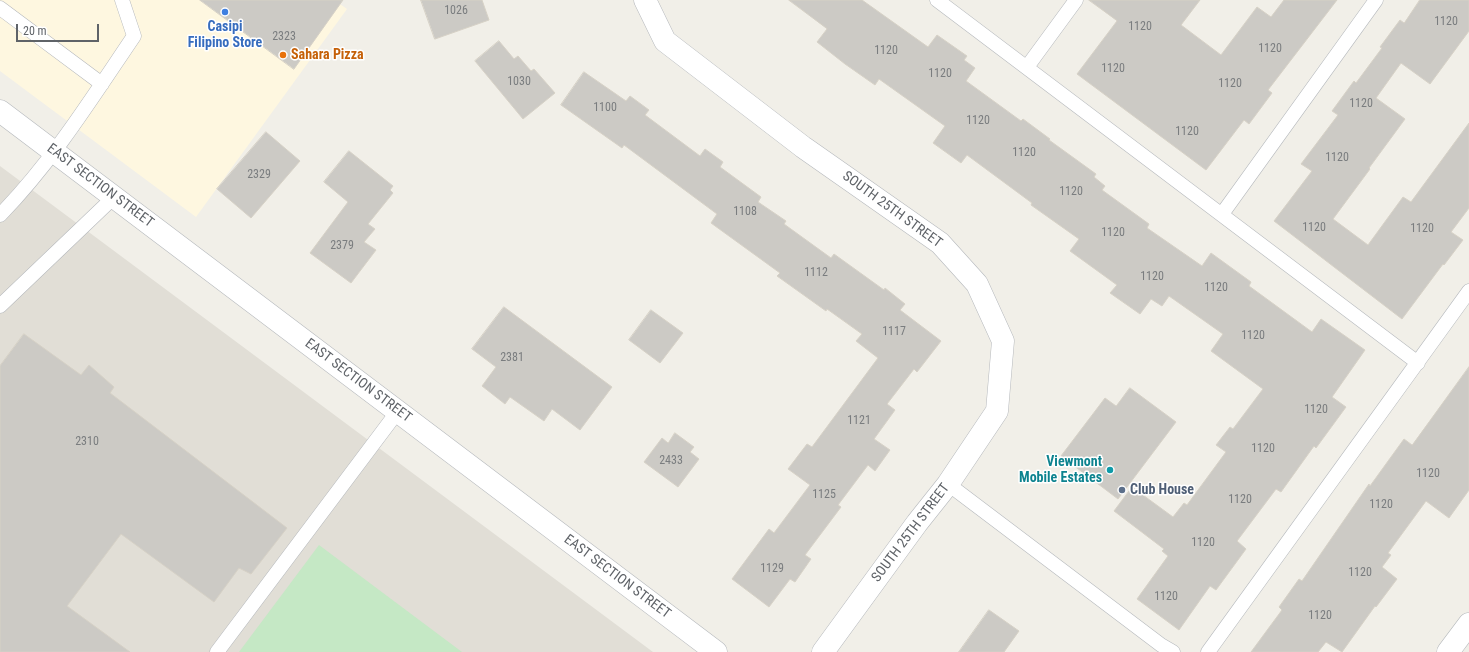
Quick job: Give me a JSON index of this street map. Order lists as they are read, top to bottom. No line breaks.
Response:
{"streets":{"street":["EAST SECTION STREET","SOUTH 25TH STREET"]},"places":["Casipi Filipino Store","Sahara Pizza","Viewmont Mobile Estates","Club House"],"house_numbers":["1026","1120","1120","2323","1120","1120","1120","1120","1030","1120","1120","1100","1120","1120","1120","1120","2329","1120","1108","1120","1120","1120","2379","1112","1120","1120","1117","1120","2381","1120","1121","2310","1120","2433","1120","1125","1120","1120","1120","1129","1120","1120","1120"],"scale_bar":"20 m"}
